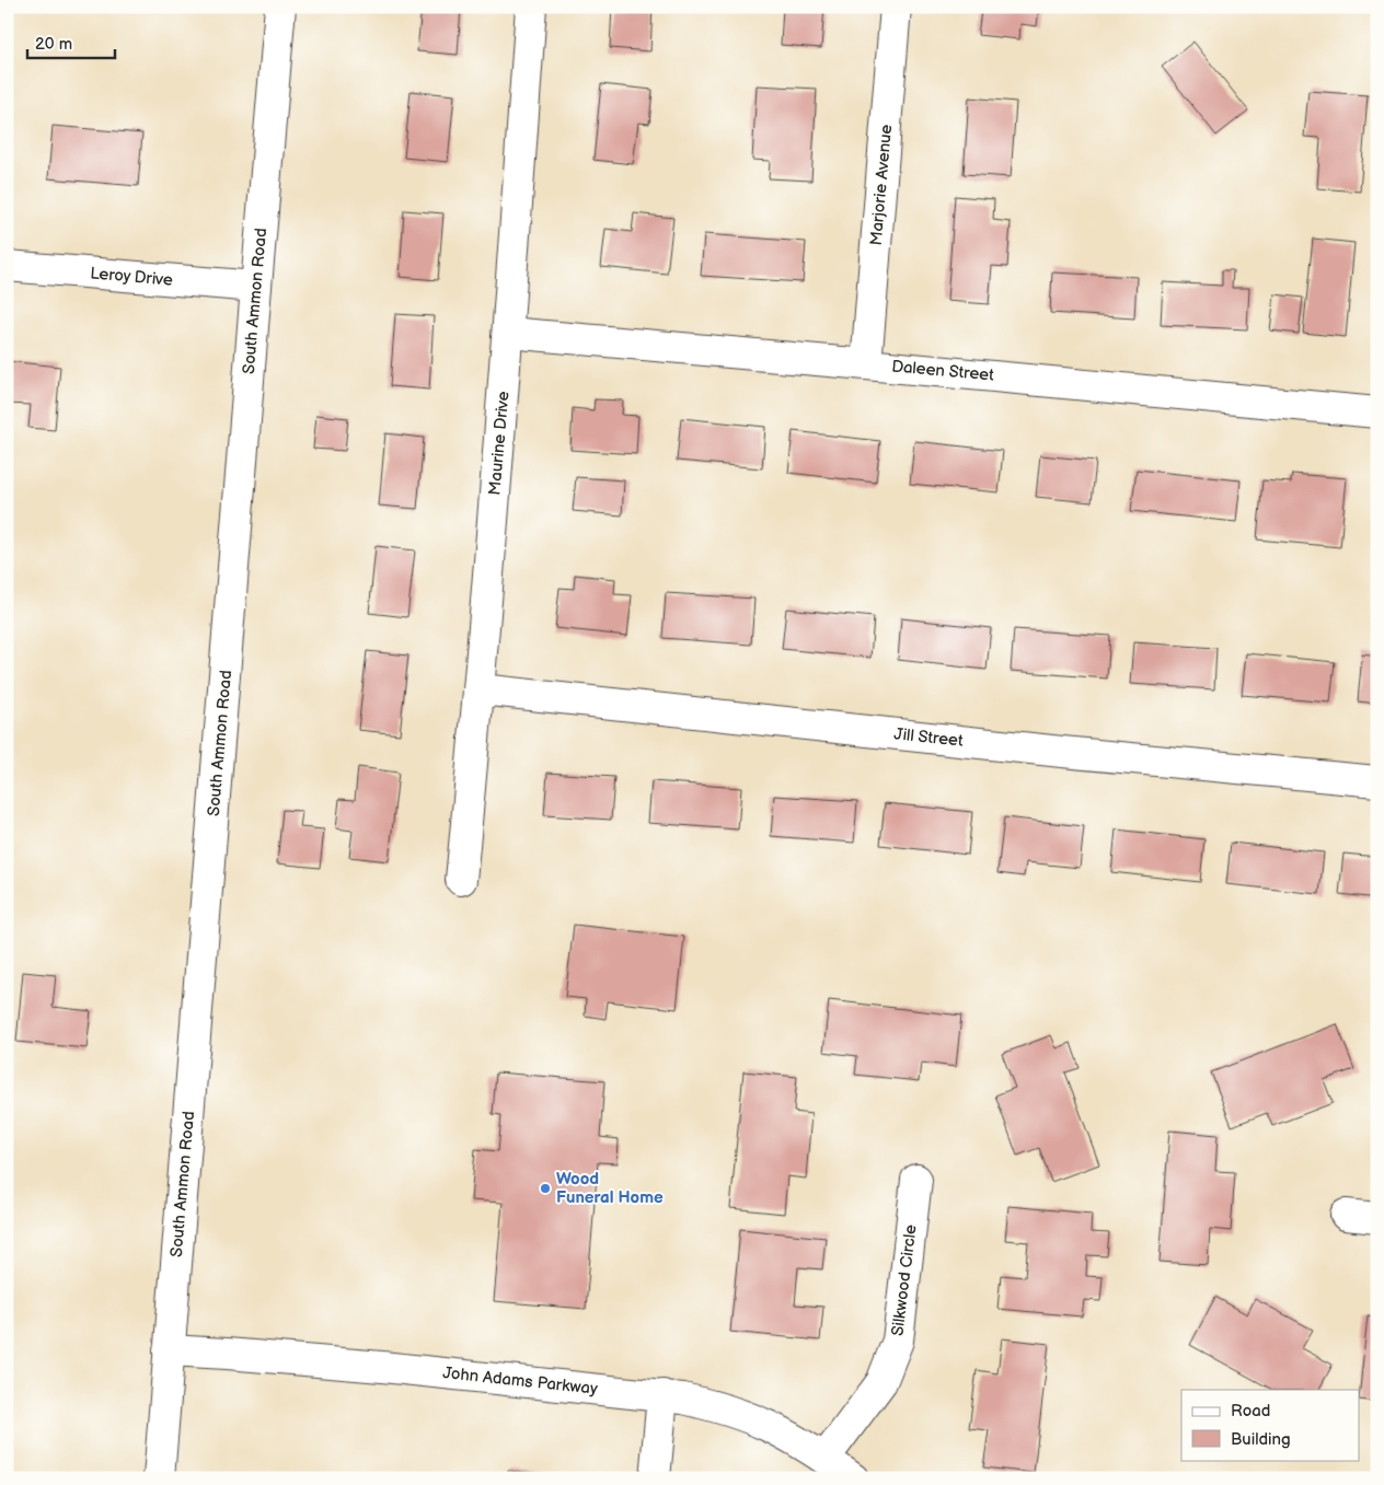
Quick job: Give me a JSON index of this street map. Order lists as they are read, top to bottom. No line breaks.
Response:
{"streets":{"street":["Marjorie Avenue","Leroy Drive","South Ammon Road","Daleen Street","Maurine Drive","Jill Street","Silkwood Circle","John Adams Parkway"]},"crossings":[["Marjorie Avenue","Daleen Street"],["Leroy Drive","South Ammon Road"],["South Ammon Road","John Adams Parkway"],["Daleen Street","Maurine Drive"],["Maurine Drive","Jill Street"],["Silkwood Circle","John Adams Parkway"]],"places":["Wood Funeral Home"],"legend":["Road","Building"],"scale_bar":"20 m"}
